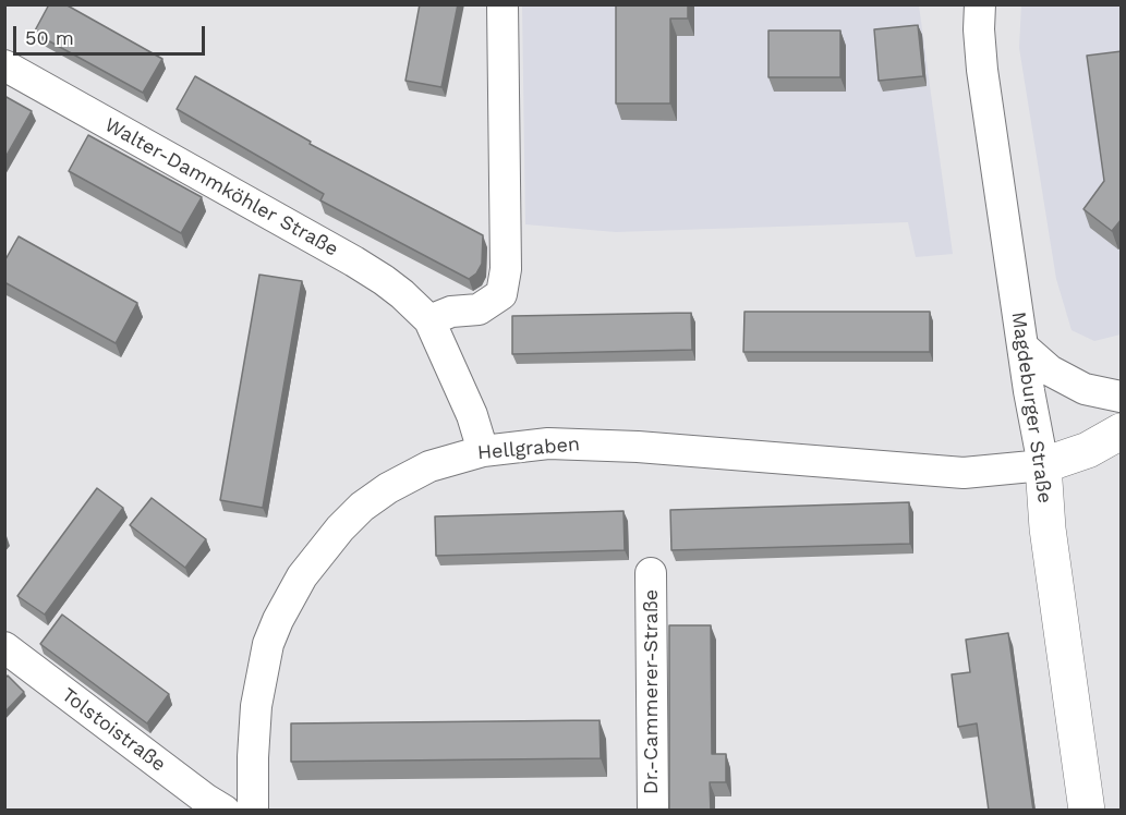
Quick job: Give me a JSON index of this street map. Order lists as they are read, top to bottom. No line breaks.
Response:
{"streets":{"main road":["Magdeburger Straße"],"street":["Walter-Dammköhler Straße","Hellgraben","Dr.-Cammerer-Straße","Tolstoistraße"]},"crossings":[["Walter-Dammköhler Straße","Hellgraben"],["Magdeburger Straße","Hellgraben"]],"scale_bar":"50 m"}
